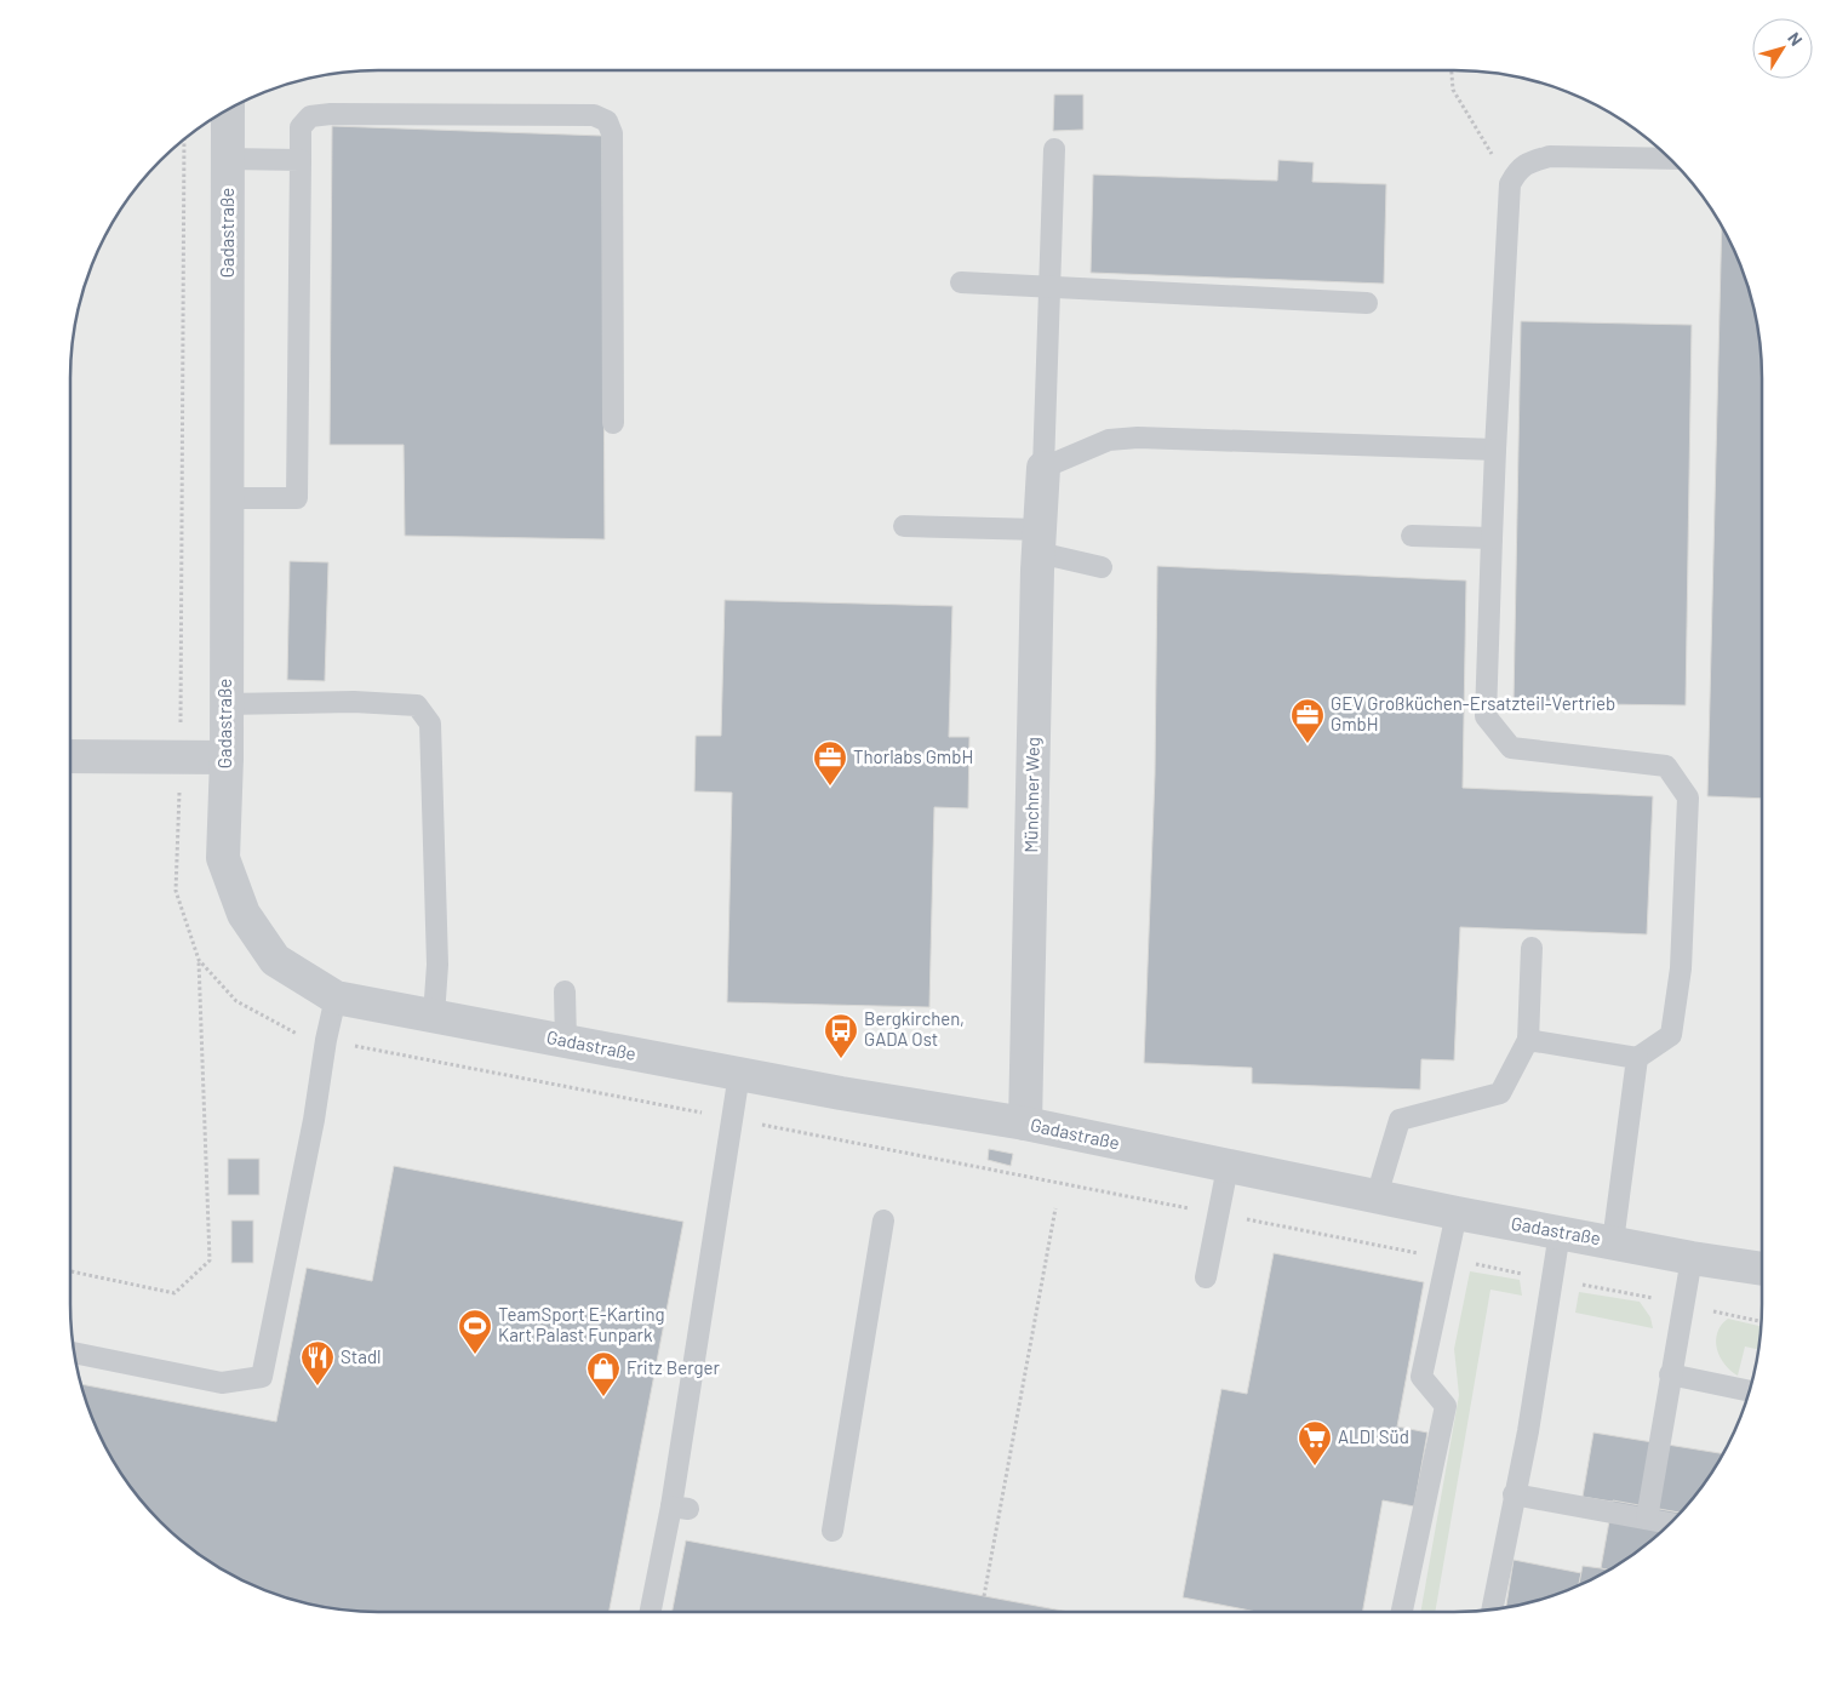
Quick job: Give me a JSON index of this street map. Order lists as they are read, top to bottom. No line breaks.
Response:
{"streets":{"street":["Gadastraße","Münchner Weg"]},"crossings":[["Gadastraße","Münchner Weg"]],"places":{"office":["GEV Großküchen-Ersatzteil-Vertrieb GmbH","Thorlabs GmbH"],"bus stop":["Bergkirchen, GADA Ost"],"sports":["TeamSport E-Karting Kart Palast Funpark"],"restaurant":["Stadl"],"shop":["Fritz Berger"],"supermarket":["ALDI Süd"]},"north":"top right"}
